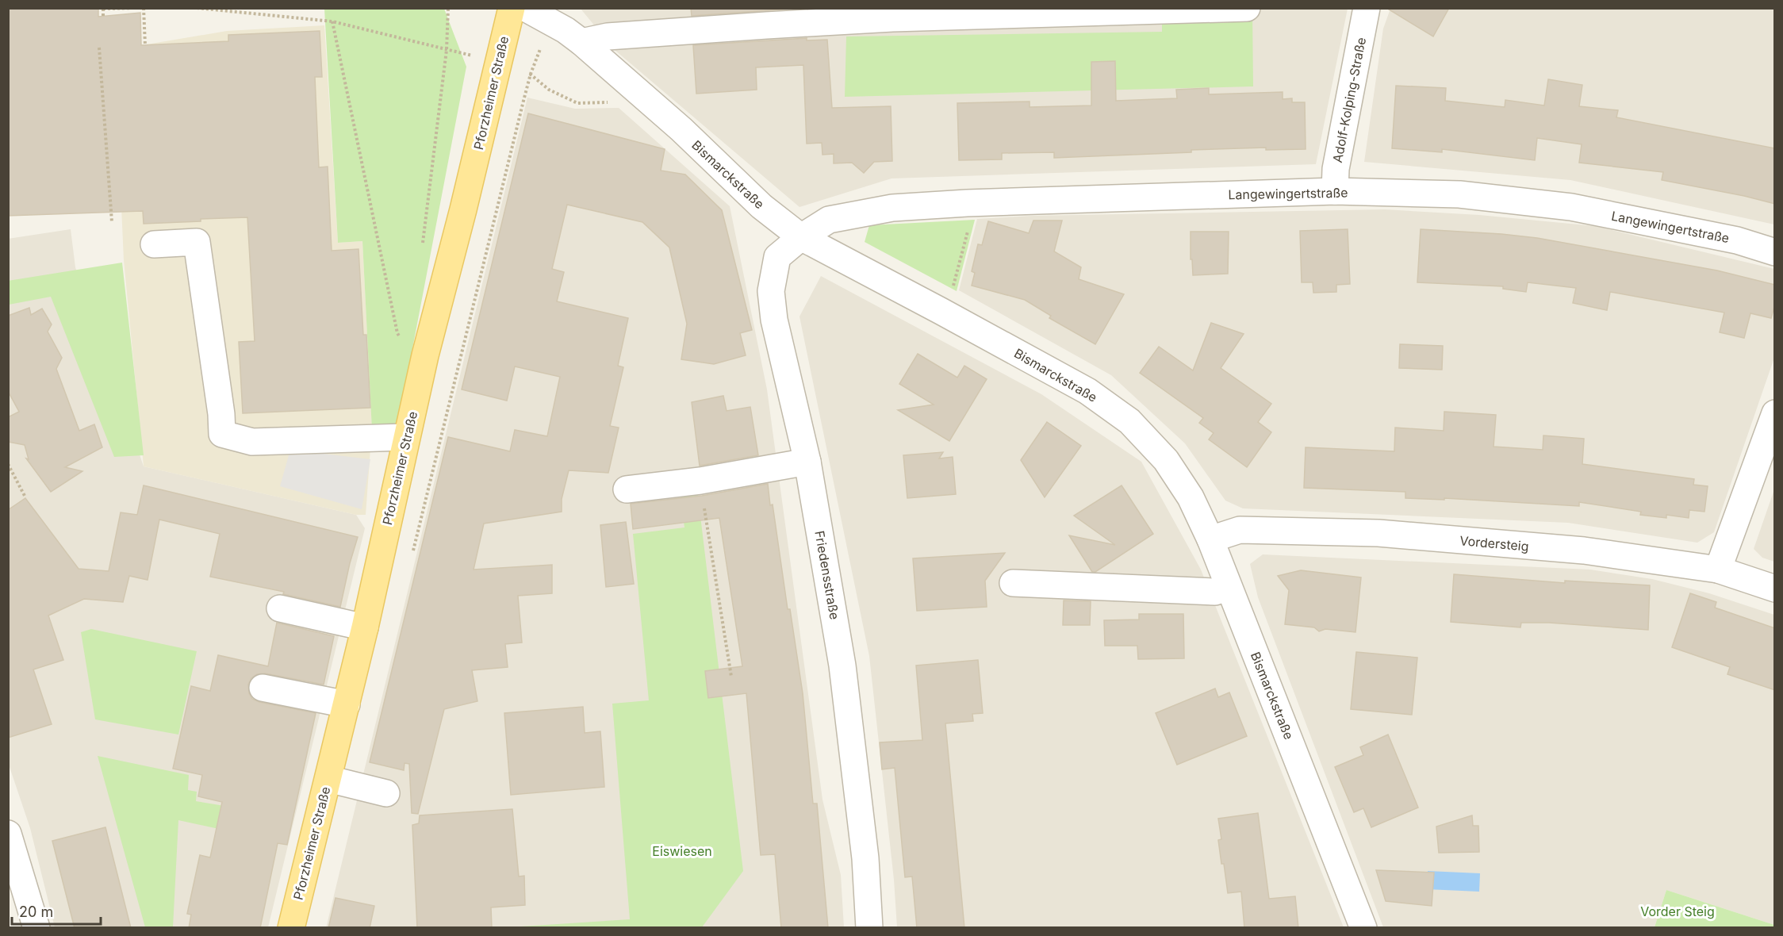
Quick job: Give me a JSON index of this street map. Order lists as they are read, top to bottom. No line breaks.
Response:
{"streets":{"main road":["Pforzheimer Straße"],"street":["Adolf-Kolping-Straße","Bismarckstraße","Langewingertstraße","Vordersteig","Friedensstraße"]},"crossings":[["Adolf-Kolping-Straße","Langewingertstraße"],["Bismarckstraße","Langewingertstraße"],["Bismarckstraße","Vordersteig"],["Bismarckstraße","Friedensstraße"],["Langewingertstraße","Friedensstraße"]],"parks":["Eiswiesen","Vorder Steig"],"scale_bar":"20 m"}
